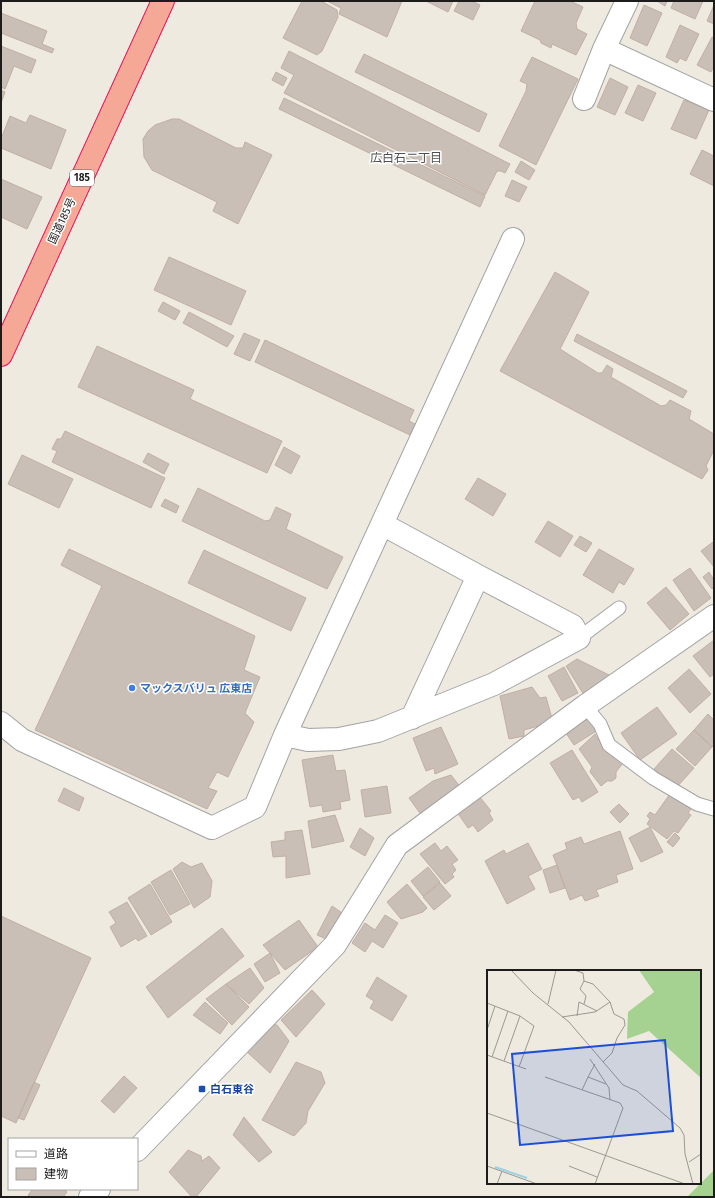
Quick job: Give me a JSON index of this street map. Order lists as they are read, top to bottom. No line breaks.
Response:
{"streets":{"highway":["185","国道185号"]},"districts":["広白石二丁目"],"places":{"other":["マックスバリュ 広東店"],"transit":["白石東谷"]},"legend":["道路","建物"]}
